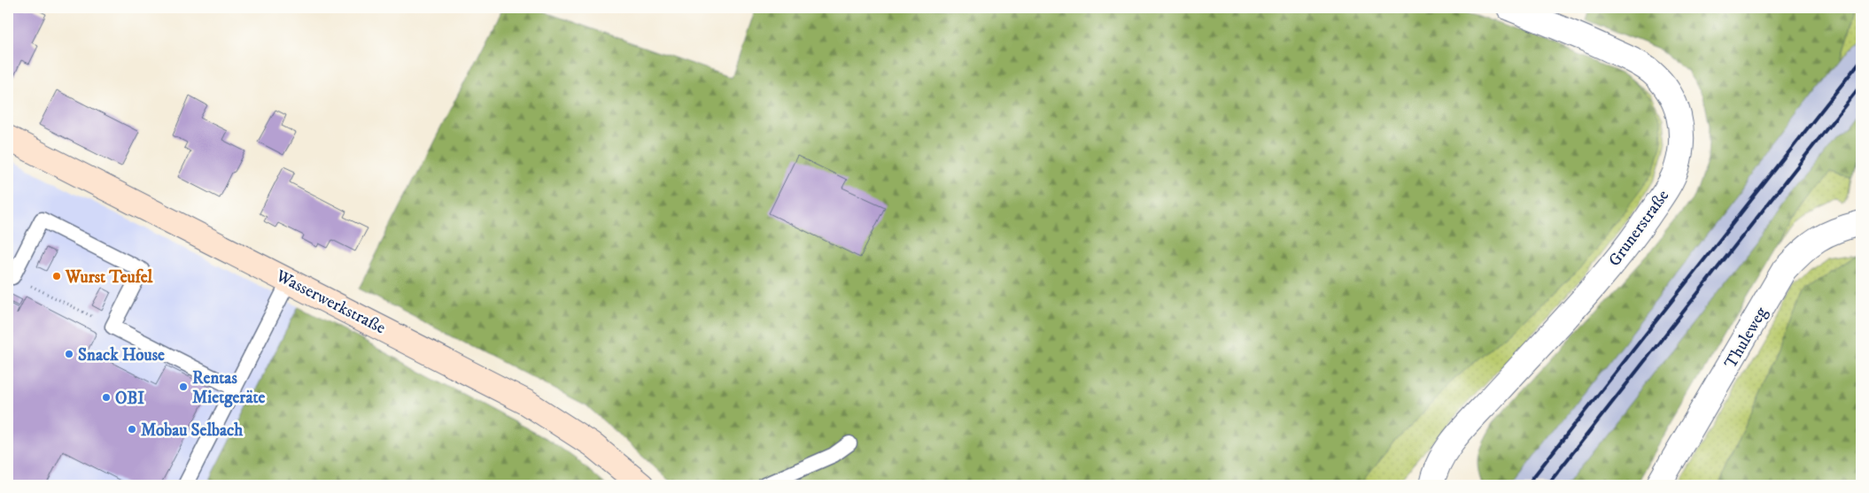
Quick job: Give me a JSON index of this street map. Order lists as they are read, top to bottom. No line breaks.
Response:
{"streets":{"main road":["Wasserwerkstraße"],"street":["Grunerstraße","Thuleweg"]},"places":["Wurst Teufel","Snack House","Rentas Mietgeräte","OBI","Mobau Selbach"]}
